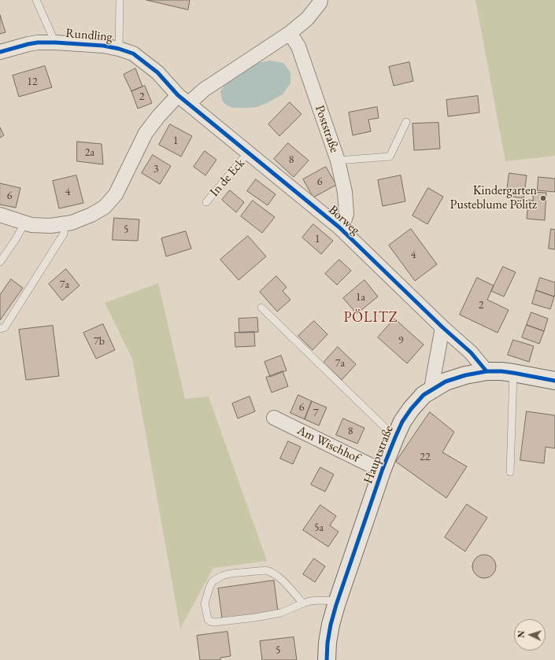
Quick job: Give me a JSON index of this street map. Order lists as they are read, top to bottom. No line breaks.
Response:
{"streets":{"main road":["Hauptstraße"],"street":["Rundling","Poststraße","Borweg","Am Wischhof"],"lane":["In de Eck"]},"crossings":[["Rundling","Borweg"],["Poststraße","Borweg"],["In de Eck","Borweg"],["Borweg","Hauptstraße"],["Am Wischhof","Hauptstraße"]],"districts":["PÖLITZ"],"places":["Kindergarten Pusteblume Pölitz"],"house_numbers":["12","2","1","2a","8","3","6","4","6","5","1","4","7a","1a","2","9","7b","7a","6","7","8","22","5a","5"],"north":"left"}
